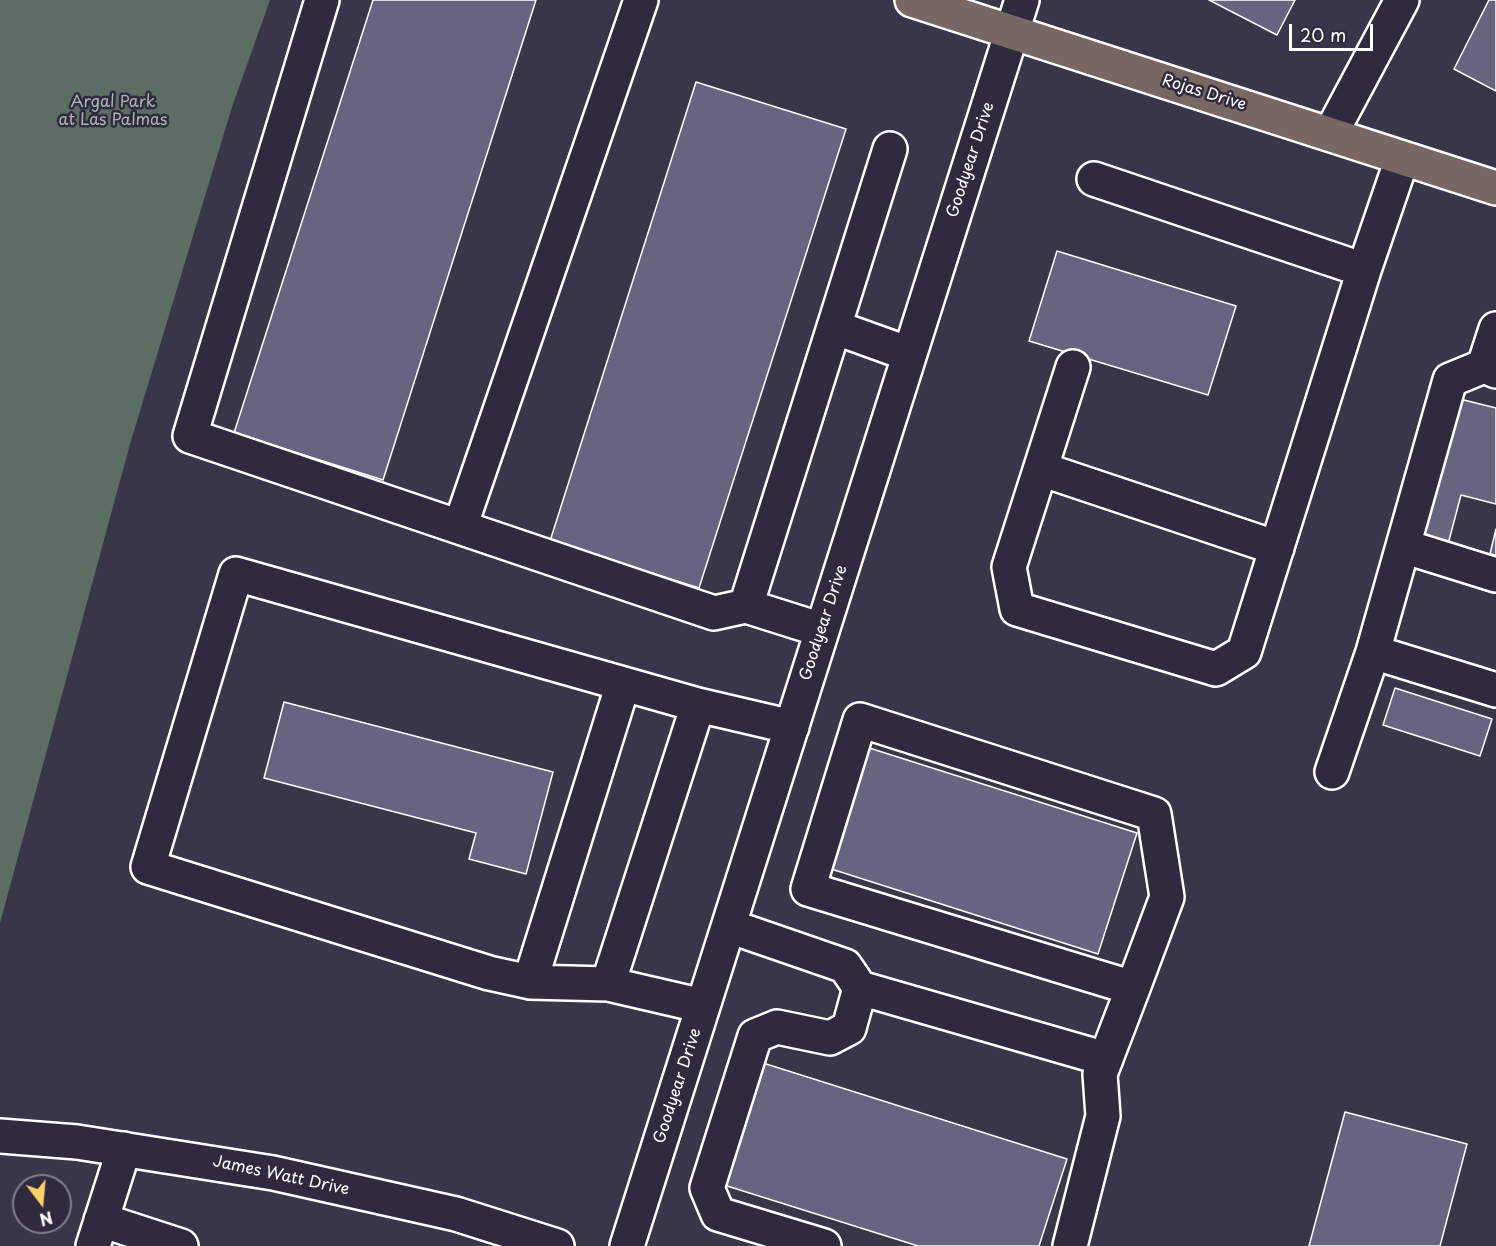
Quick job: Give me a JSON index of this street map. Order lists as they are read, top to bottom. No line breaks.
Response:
{"streets":{"main road":["Rojas Drive"],"street":["Goodyear Drive","James Watt Drive"]},"crossings":[["Rojas Drive","Goodyear Drive"]],"parks":["Argal Park at Las Palmas"],"scale_bar":"20 m","north":"bottom"}
